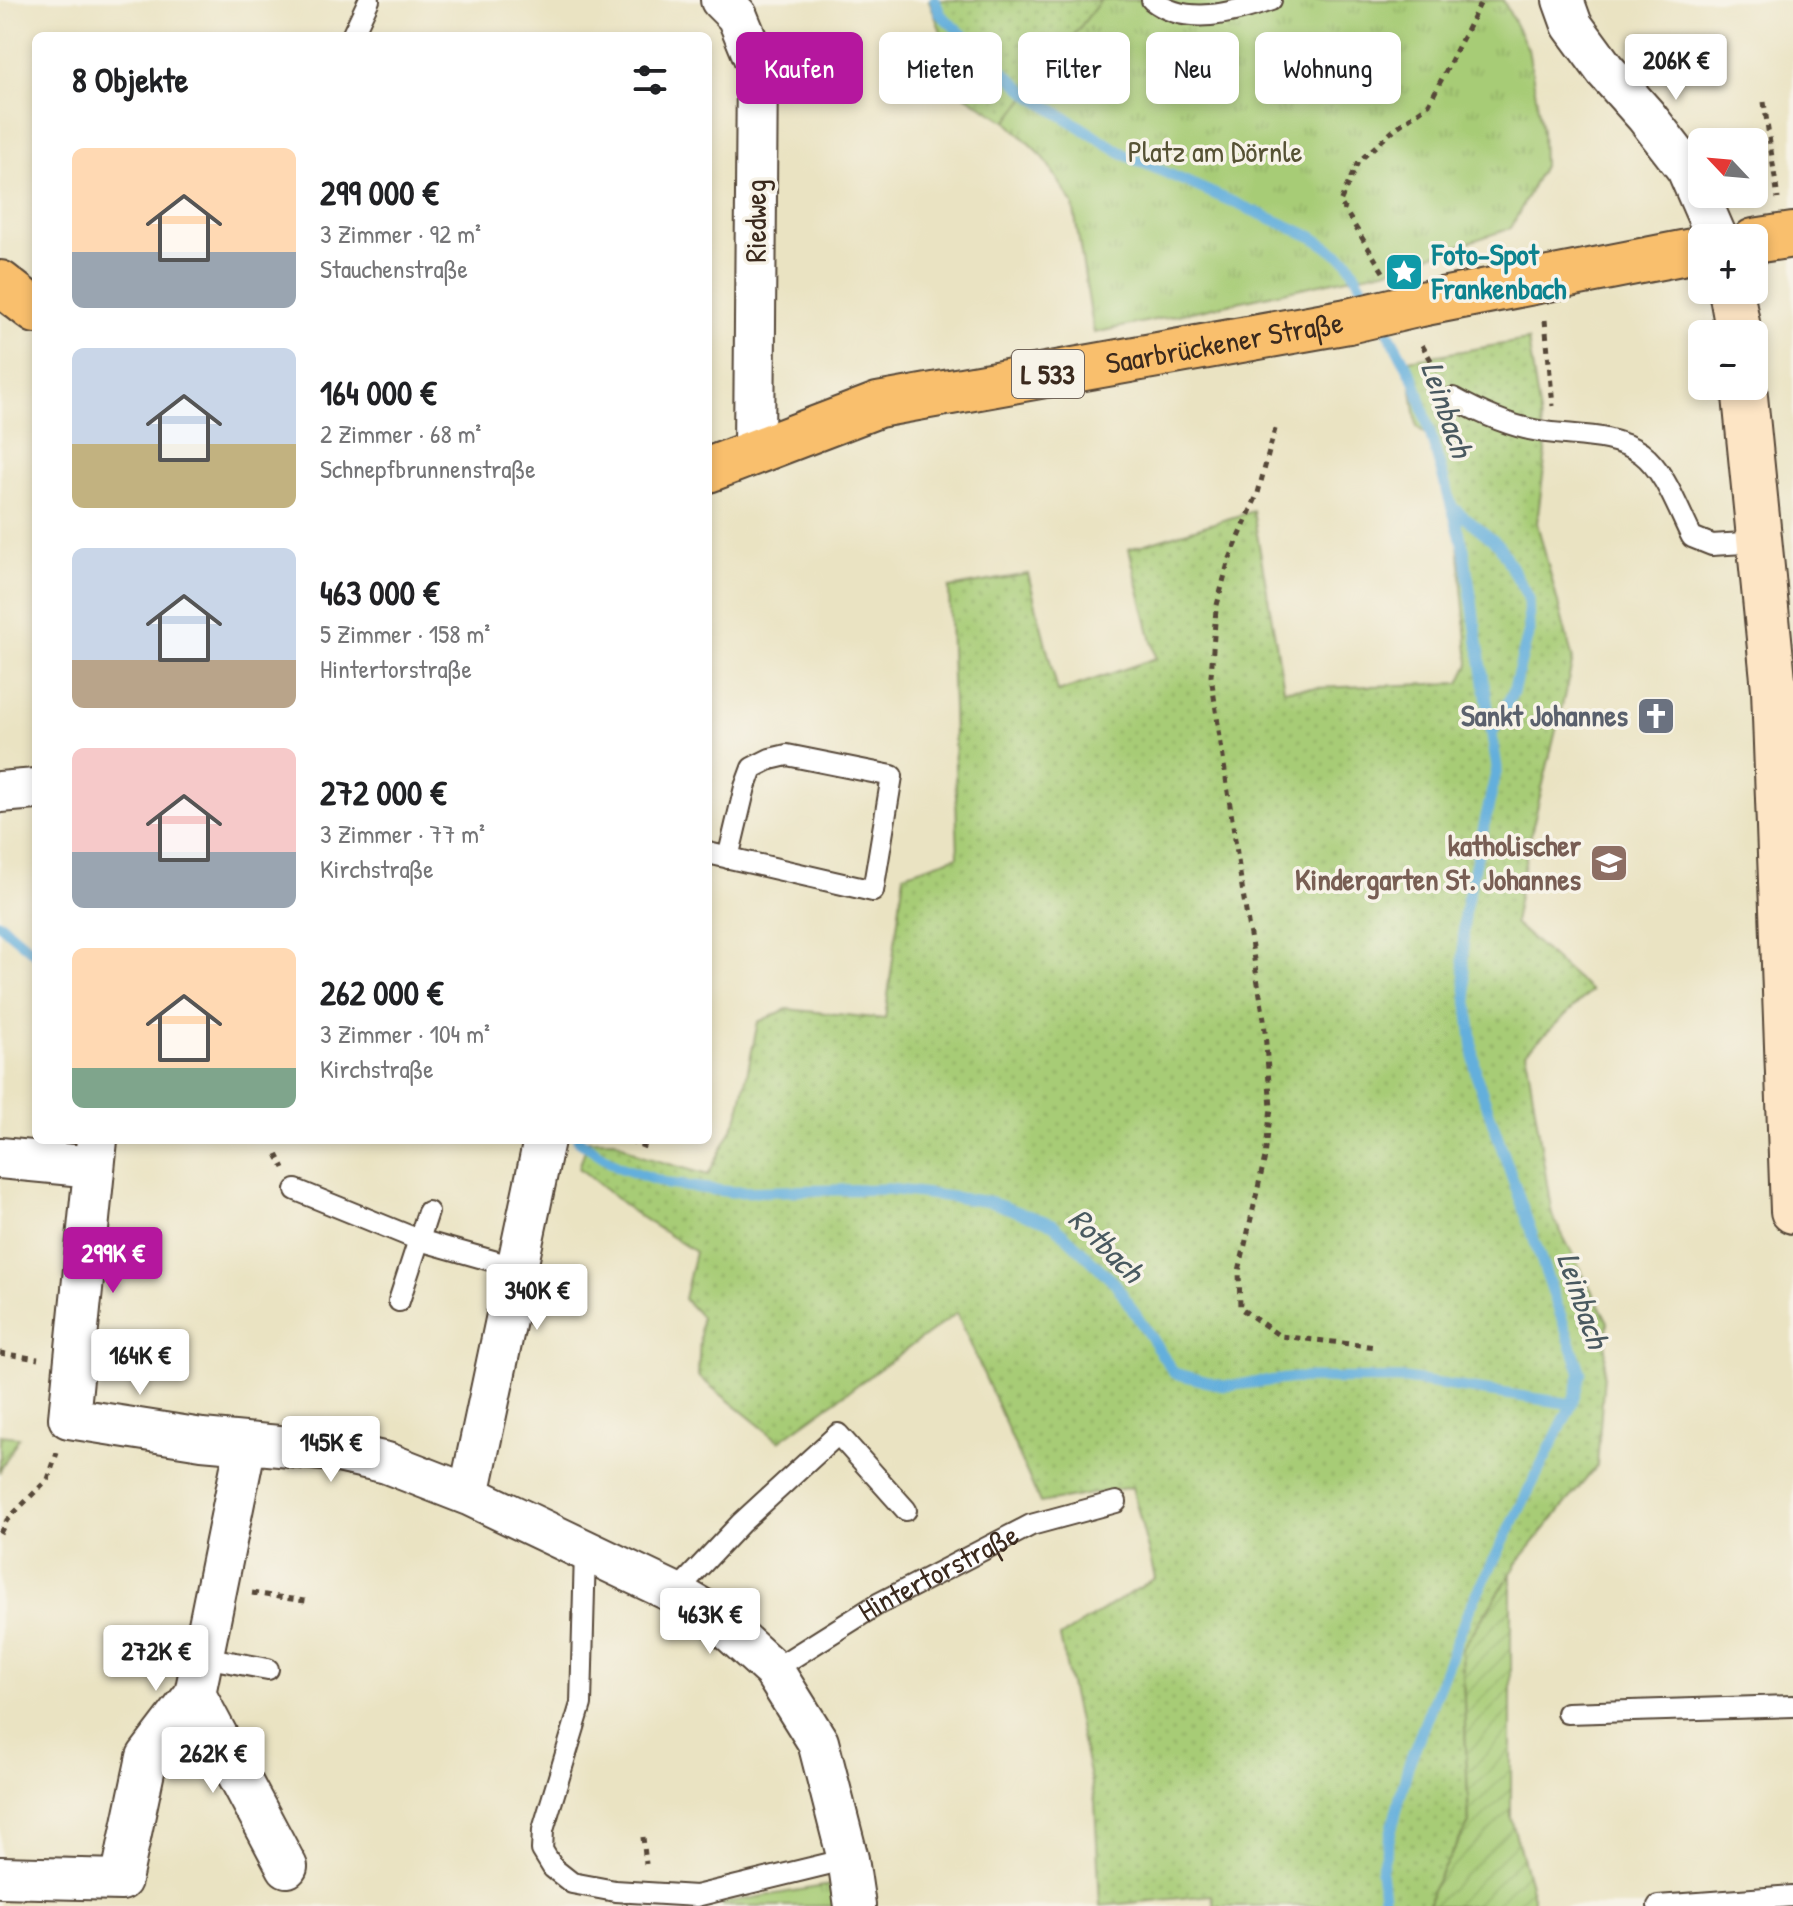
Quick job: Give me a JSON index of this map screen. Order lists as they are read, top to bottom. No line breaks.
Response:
{"streets":{"main road":["Saarbrückener Straße","L 533"],"street":["Riedweg"],"lane":["Hintertorstraße"]},"crossings":[["Riedweg","Saarbrückener Straße"]],"water":["Leinbach","Rotbach"],"parks":["Platz am Dörnle"],"places":{"place":["Foto-Spot Frankenbach"],"church":["Sankt Johannes"],"school or university":["katholischer Kindergarten St. Johannes"]},"north":"top left","page":{"chip":["Kaufen","Mieten","Filter","Neu","Wohnung"],"heading":"8 Objekte","price":["206K €","299K €","340K €","164K €","145K €","463K €","272K €","262K €"],"map_buttons":["+","−"],"list":[{"name":"299 000 €","note":"3 Zimmer · 92 m² · Stauchenstraße"},{"name":"164 000 €","note":"2 Zimmer · 68 m² · Schnepfbrunnenstraße"},{"name":"463 000 €","note":"5 Zimmer · 158 m² · Hintertorstraße"},{"name":"272 000 €","note":"3 Zimmer · 77 m² · Kirchstraße"},{"name":"262 000 €","note":"3 Zimmer · 104 m² · Kirchstraße"}]}}
